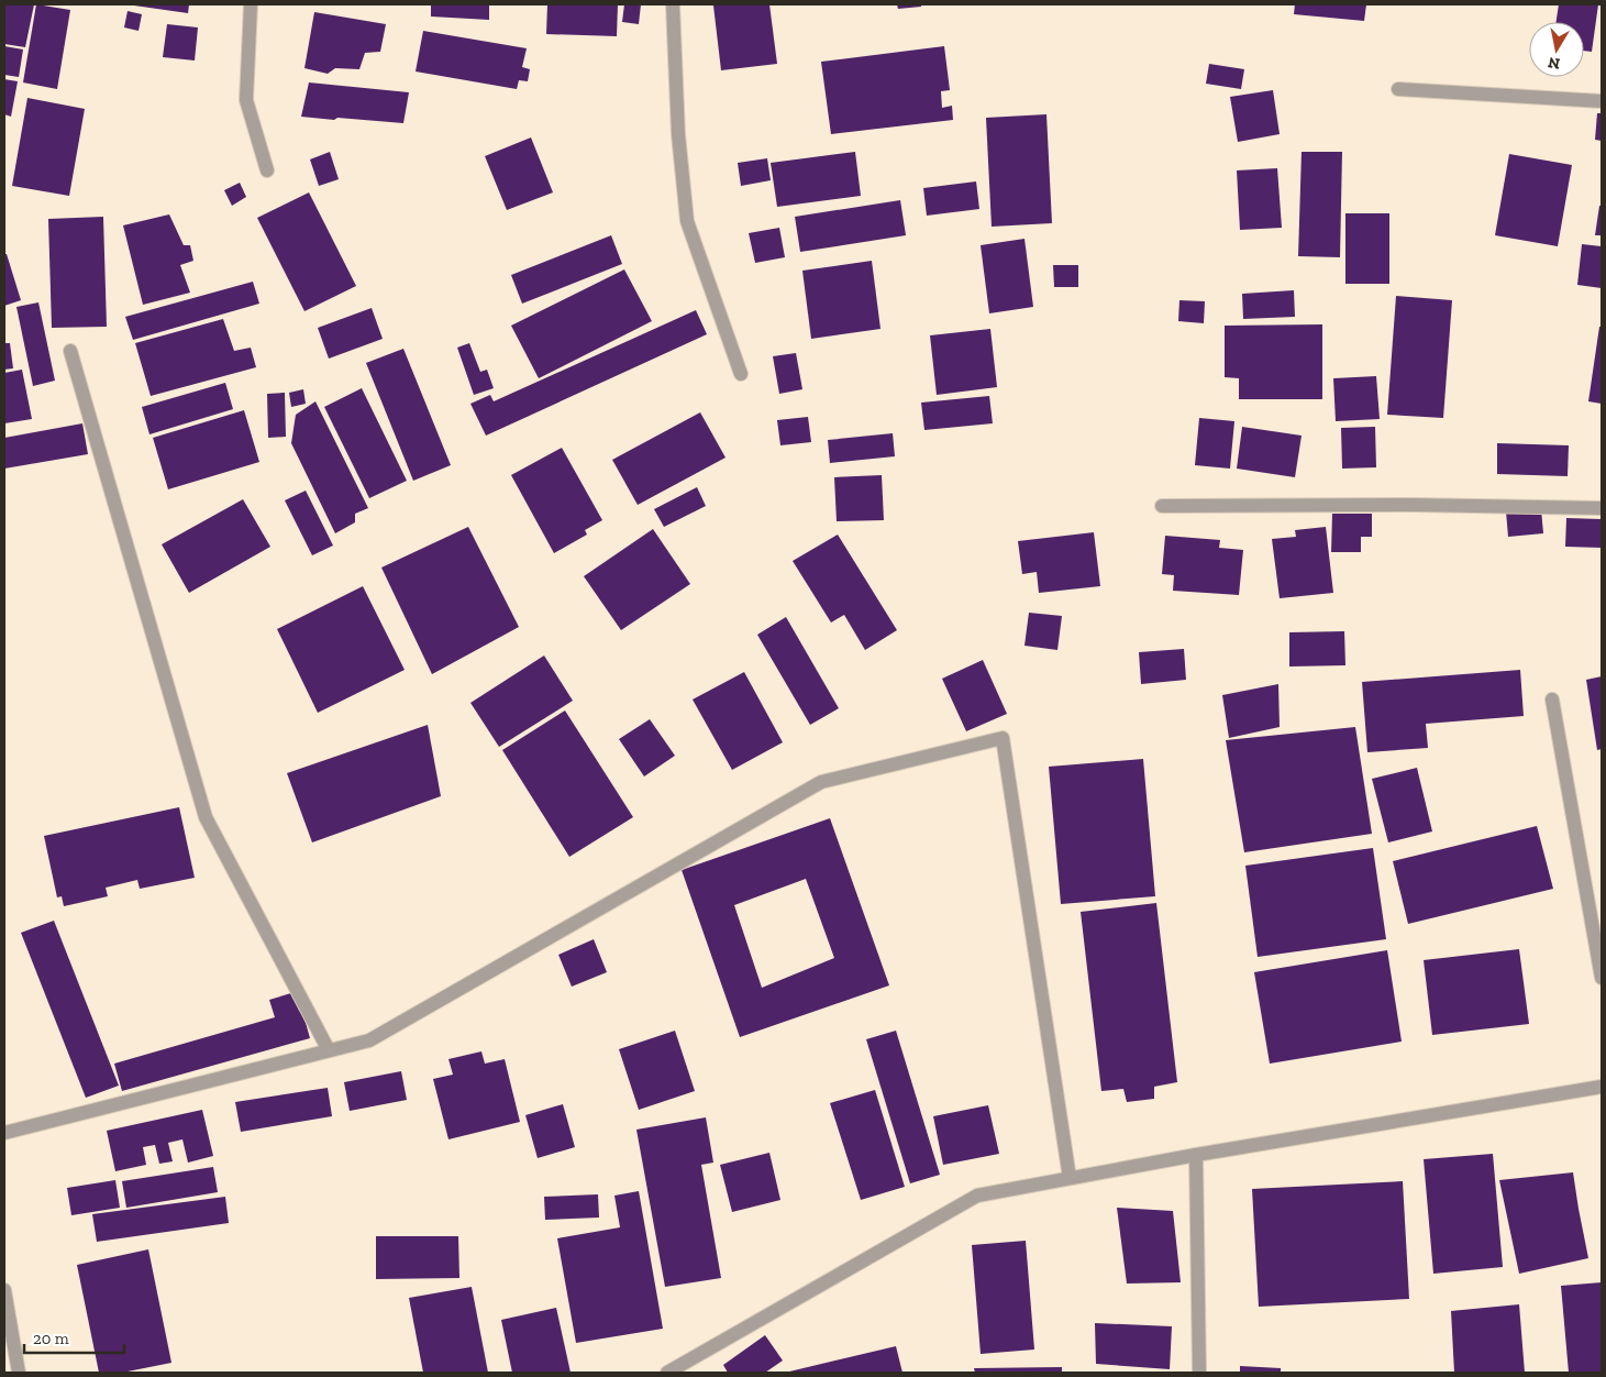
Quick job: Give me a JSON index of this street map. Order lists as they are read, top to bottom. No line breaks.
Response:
{"scale_bar":"20 m","north":"bottom"}
